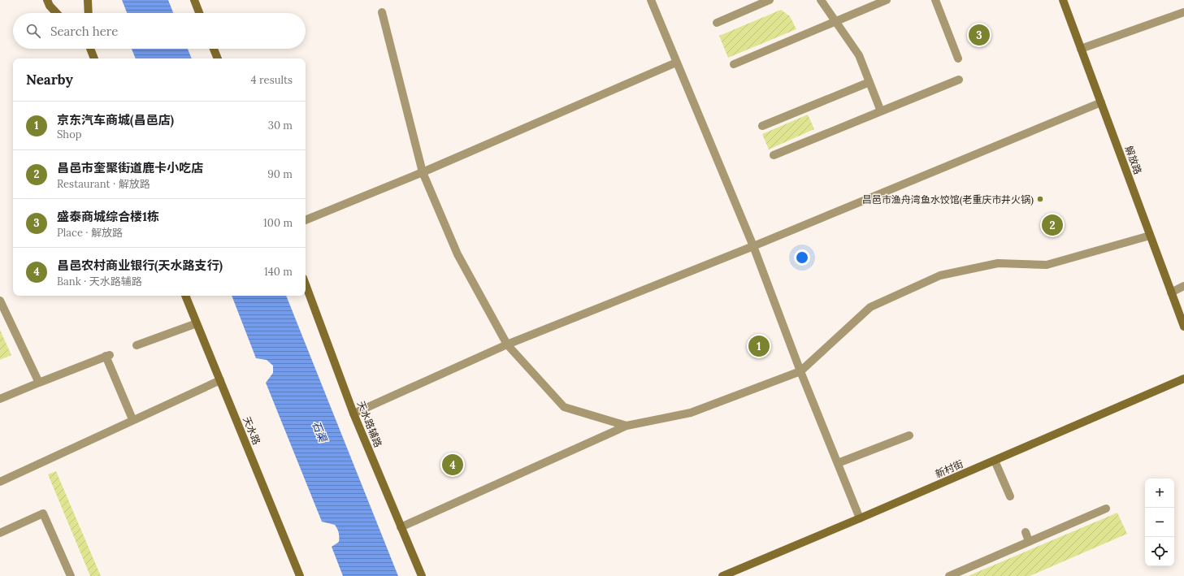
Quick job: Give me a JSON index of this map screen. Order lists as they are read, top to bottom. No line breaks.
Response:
{"streets":{"street":["解放路","天水路辅路","天水路","新村街"]},"water":["石渠"],"places":["昌邑市渔舟湾鱼水饺馆(老重庆市井火锅)"],"page":{"search":"Search here","pins":["3","2","1","4"],"heading":["Nearby","4 results"],"list":[{"mark":"1","name":"京东汽车商城(昌邑店)","note":"Shop","value":"30 m"},{"mark":"2","name":"昌邑市奎聚街道鹿卡小吃店","note":"Restaurant · 解放路","value":"90 m"},{"mark":"3","name":"盛泰商城综合楼1栋","note":"Place · 解放路","value":"100 m"},{"mark":"4","name":"昌邑农村商业银行(天水路支行)","note":"Bank · 天水路辅路","value":"140 m"}],"map_buttons":["+","−"]}}
